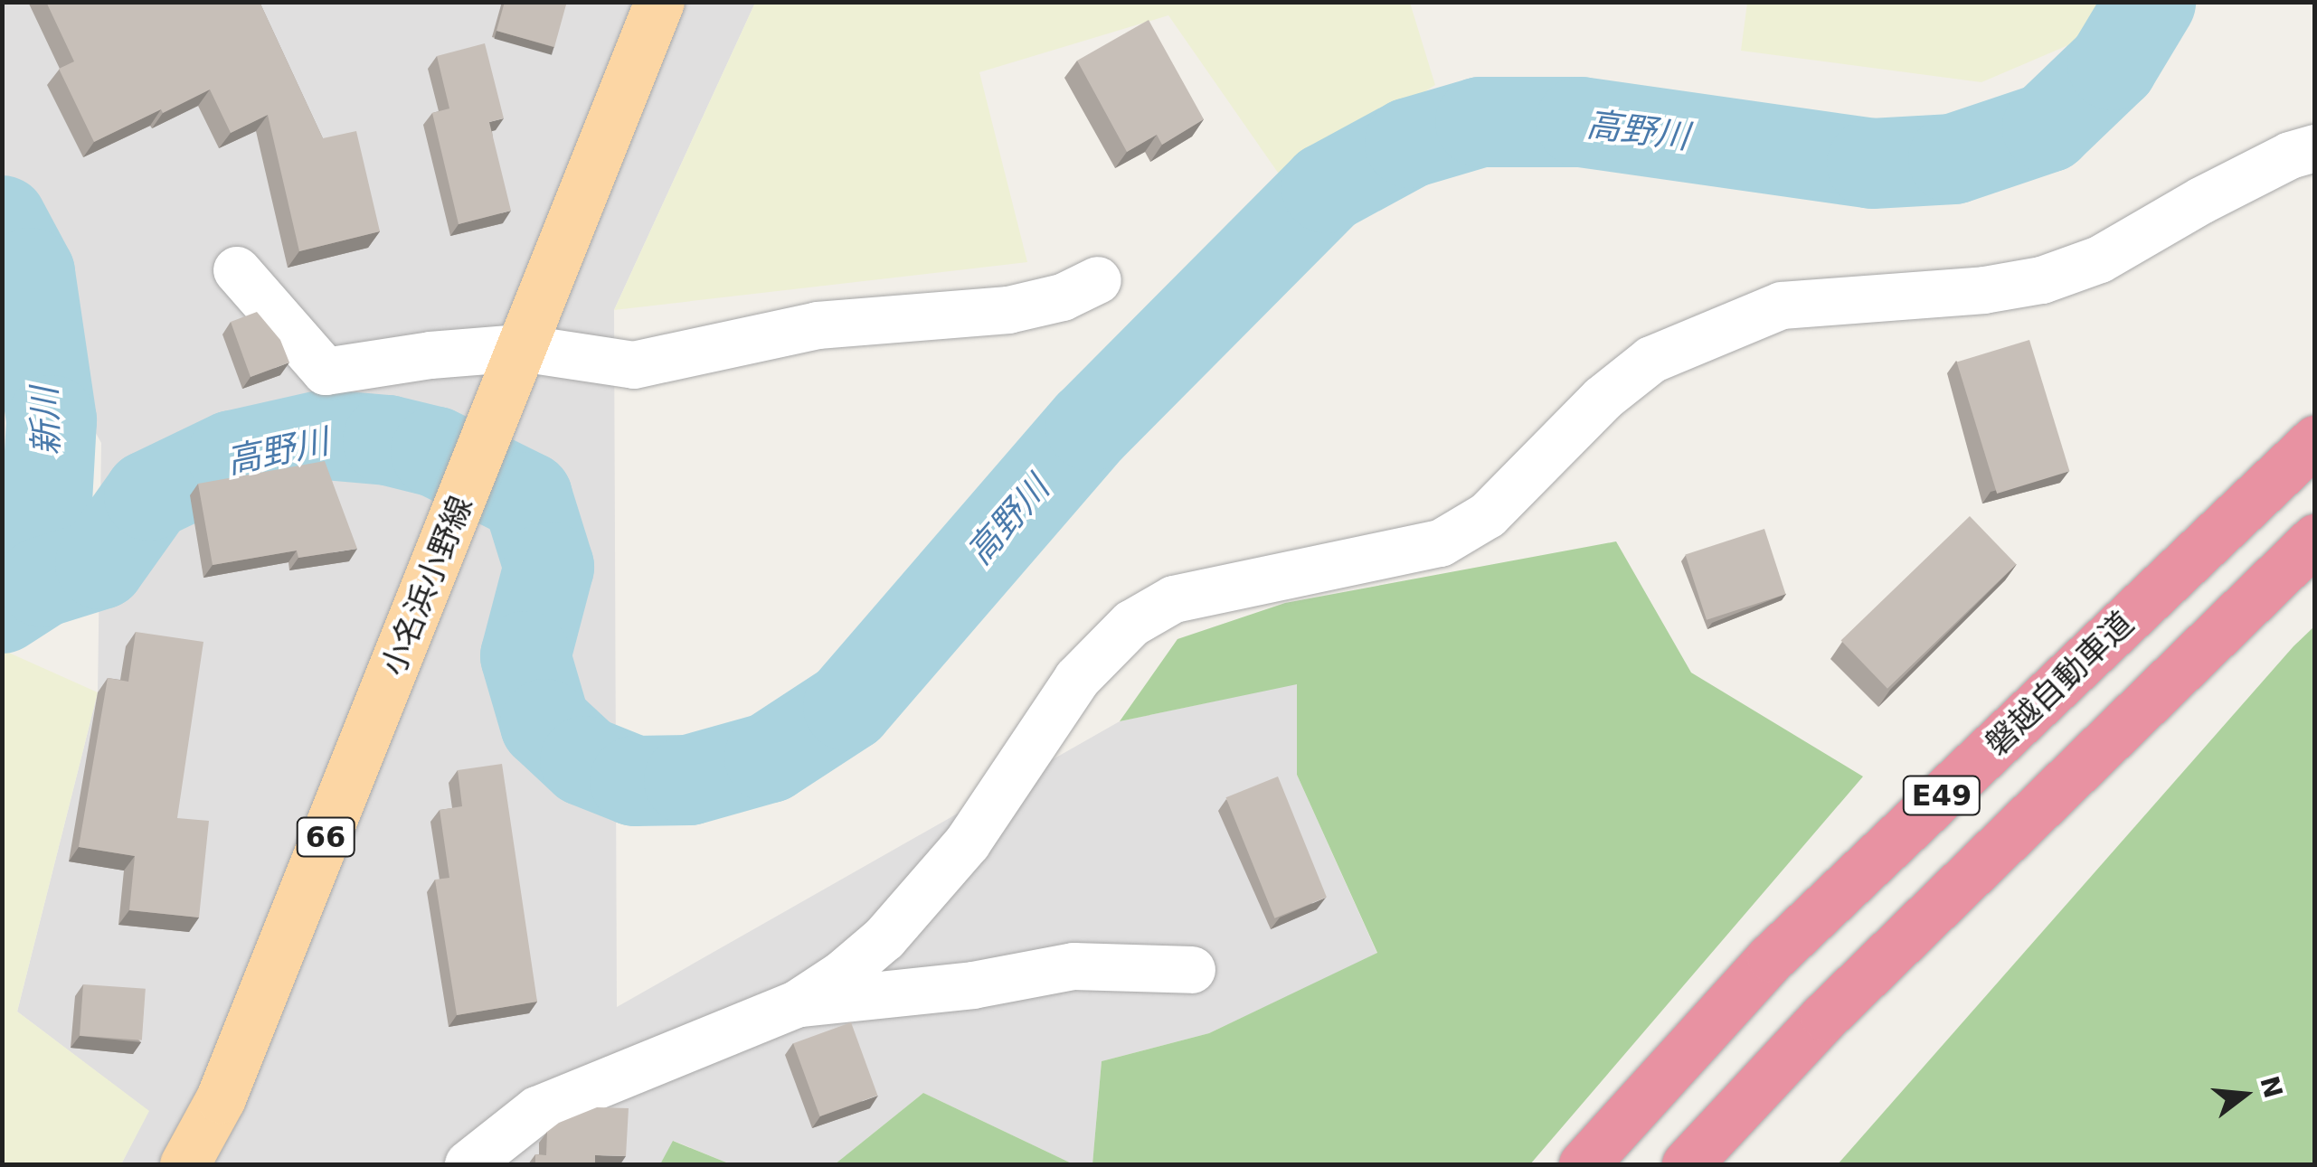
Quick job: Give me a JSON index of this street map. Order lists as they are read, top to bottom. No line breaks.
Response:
{"streets":{"highway":["磐越自動車道","E49"],"main road":["小名浜小野線","66"]},"water":["高野川","新川"],"north":"right"}
